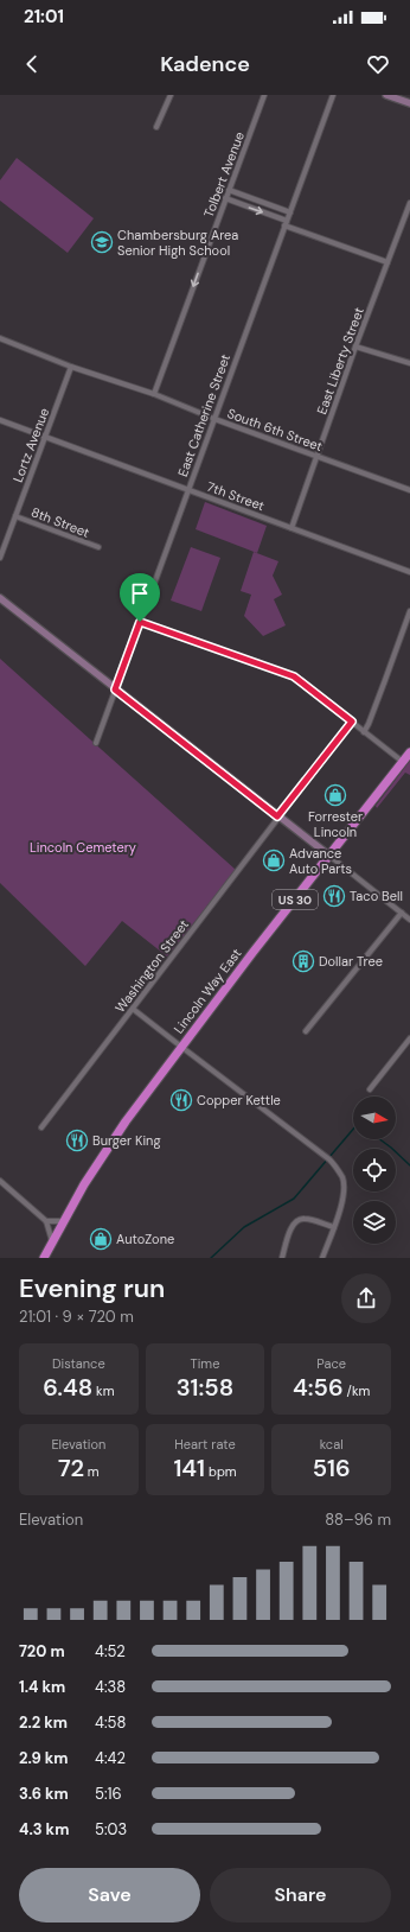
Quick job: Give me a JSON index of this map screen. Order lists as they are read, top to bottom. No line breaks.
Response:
{"streets":{"highway":["US 30","Lincoln Way East"],"street":["Tolbert Avenue","East Liberty Street","East Catherine Street","South 6th Street","Lortz Avenue","7th Street","8th Street","Washington Street"]},"crossings":[["Tolbert Avenue","South 6th Street"],["East Liberty Street","South 6th Street"],["East Liberty Street","7th Street"],["East Catherine Street","South 6th Street"],["East Catherine Street","7th Street"],["South 6th Street","Lortz Avenue"],["Lortz Avenue","7th Street"],["Lortz Avenue","8th Street"]],"one_way":["Tolbert Avenue"],"parks":["Lincoln Cemetery"],"places":{"school or university":["Chambersburg Area Senior High School"],"shop":["Forrester Lincoln","Advance Auto Parts","AutoZone"],"restaurant":["Taco Bell","Copper Kettle","Burger King"],"building":["Dollar Tree"]},"north":"right","page":{"status":"21:01","header":"Kadence","heading":["Evening run","21:01 · 9 × 720 m"],"stats":[["Distance","6.48 km"],["Time","31:58"],["Pace","4:56 /km"],["Elevation","72 m"],["Heart rate","141 bpm"],["kcal","516"]],"chart":["Elevation","88–96 m"],"list":[{"name":"720 m","note":"4:52"},{"name":"1.4 km","note":"4:38"},{"name":"2.2 km","note":"4:58"},{"name":"2.9 km","note":"4:42"},{"name":"3.6 km","note":"5:16"},{"name":"4.3 km","note":"5:03"}],"buttons":["Save","Share"]}}
